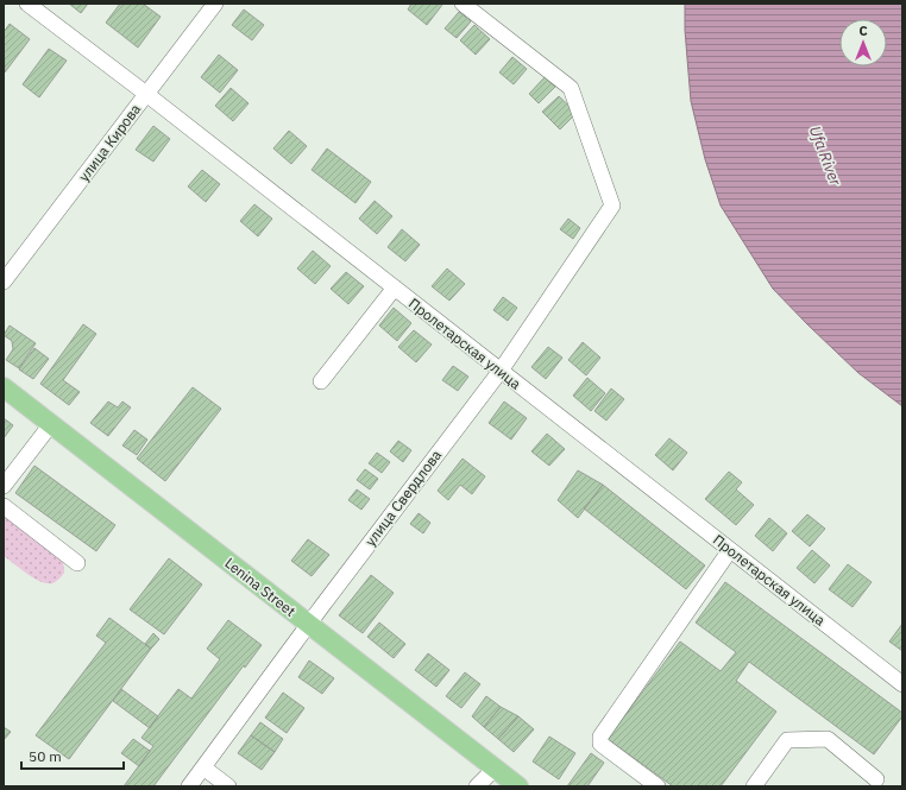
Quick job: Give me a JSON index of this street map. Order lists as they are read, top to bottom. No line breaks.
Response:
{"streets":{"main road":["Lenina Street"],"street":["улица Кирова","Пролетарская улица","улица Свердлова"]},"crossings":[["улица Кирова","Пролетарская улица"],["Пролетарская улица","улица Свердлова"],["улица Свердлова","Lenina Street"]],"water":["Ufa River"],"scale_bar":"50 m","north":"top"}
